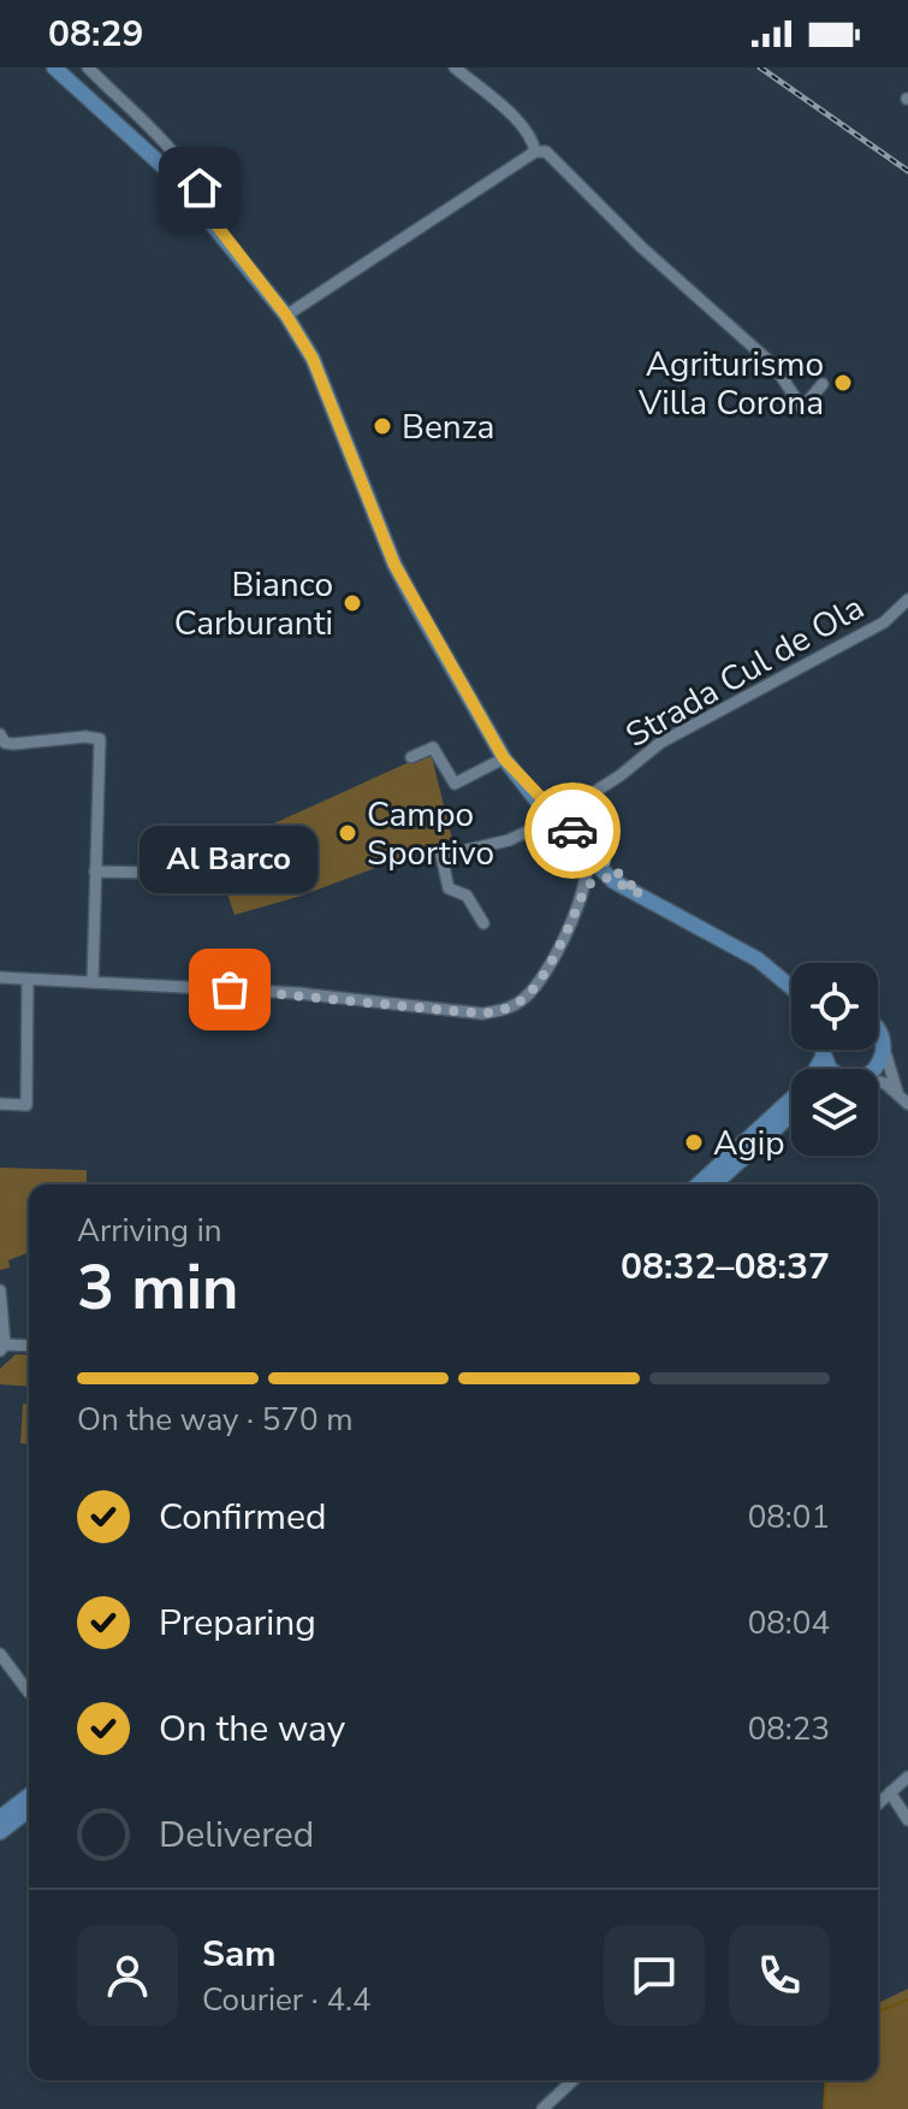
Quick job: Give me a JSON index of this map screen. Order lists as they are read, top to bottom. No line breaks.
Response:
{"streets":{"street":["Strada Cul de Ola"]},"places":["Agriturismo Villa Corona","Benza","Bianco Carburanti","Campo Sportivo","Al Barco","Agip"],"page":{"status":"08:29","bubble":"Al Barco","heading":["3 min","Arriving in","08:32–08:37"],"panel":["Sam","Courier · 4.4"],"bar":"On the way · 570 m","list":[["Confirmed","08:01"],["Preparing","08:04"],["On the way","08:23"],"Delivered"]}}
